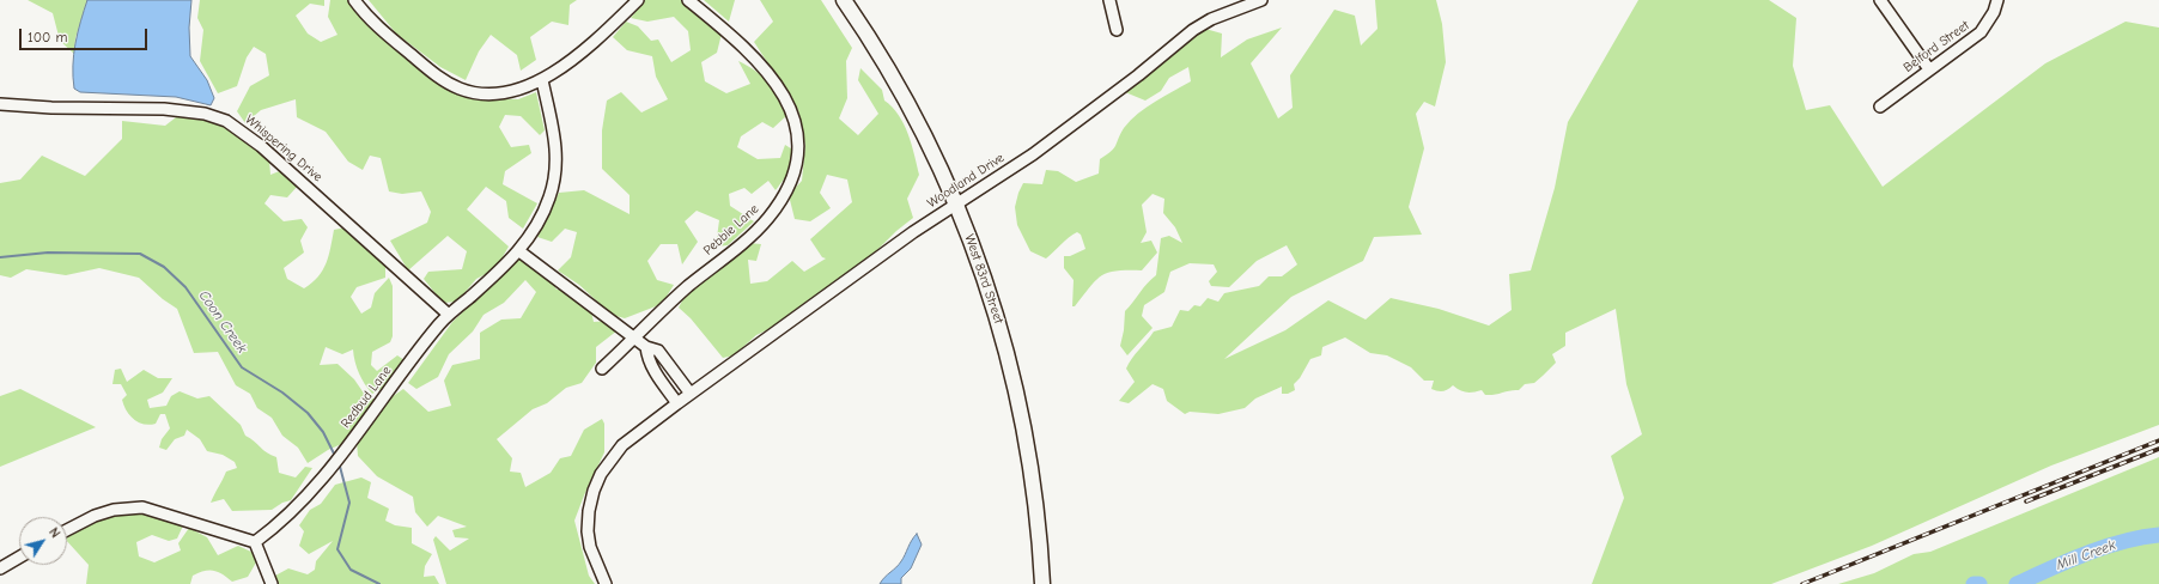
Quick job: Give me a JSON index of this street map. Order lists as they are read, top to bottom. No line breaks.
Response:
{"streets":{"main road":["West 83rd Street"],"street":["Belford Street","Whispering Drive","Woodland Drive","Pebble Lane","Redbud Lane"]},"crossings":[["Whispering Drive","Redbud Lane"],["Woodland Drive","West 83rd Street"]],"water":["Coon Creek","Mill Creek"],"scale_bar":"100 m","north":"top right"}
